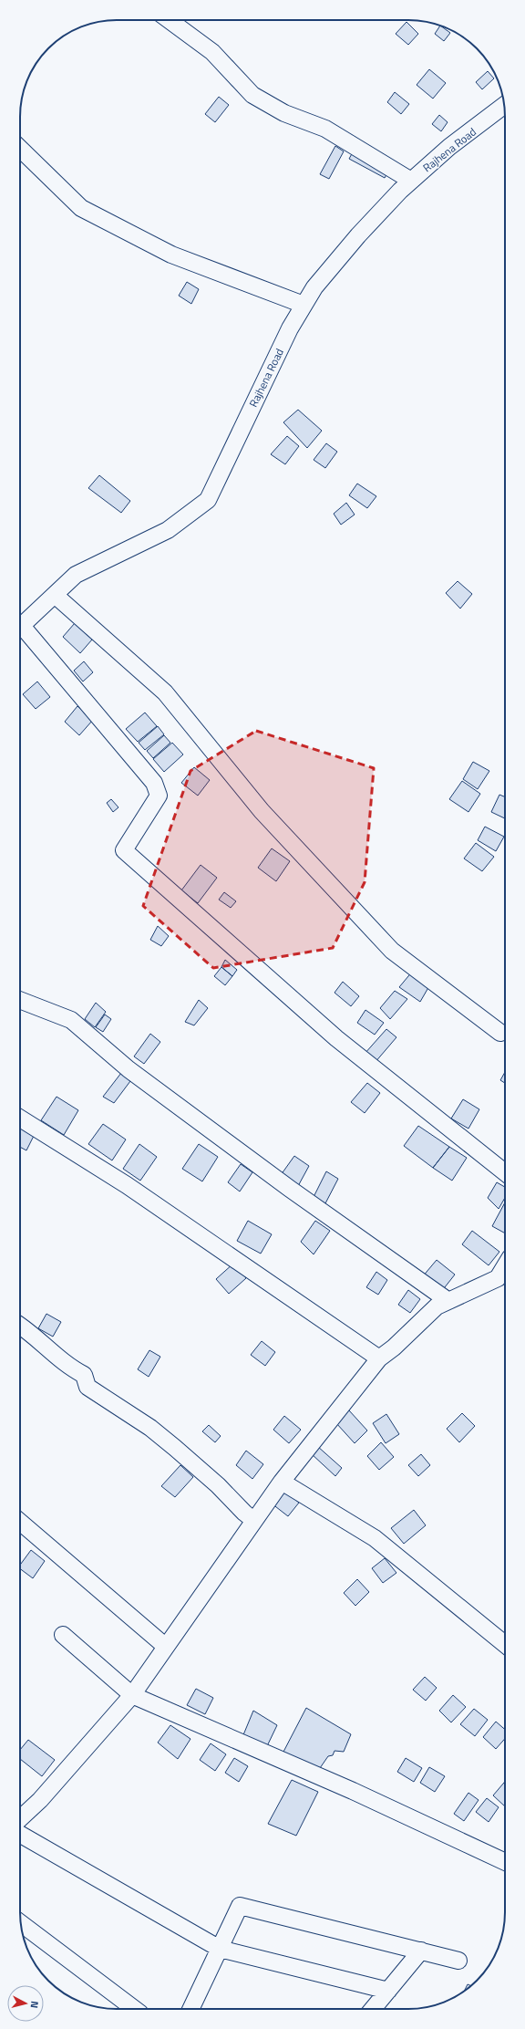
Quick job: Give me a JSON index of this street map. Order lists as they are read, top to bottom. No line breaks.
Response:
{"streets":{"street":["Rajhena Road"]},"north":"right"}
